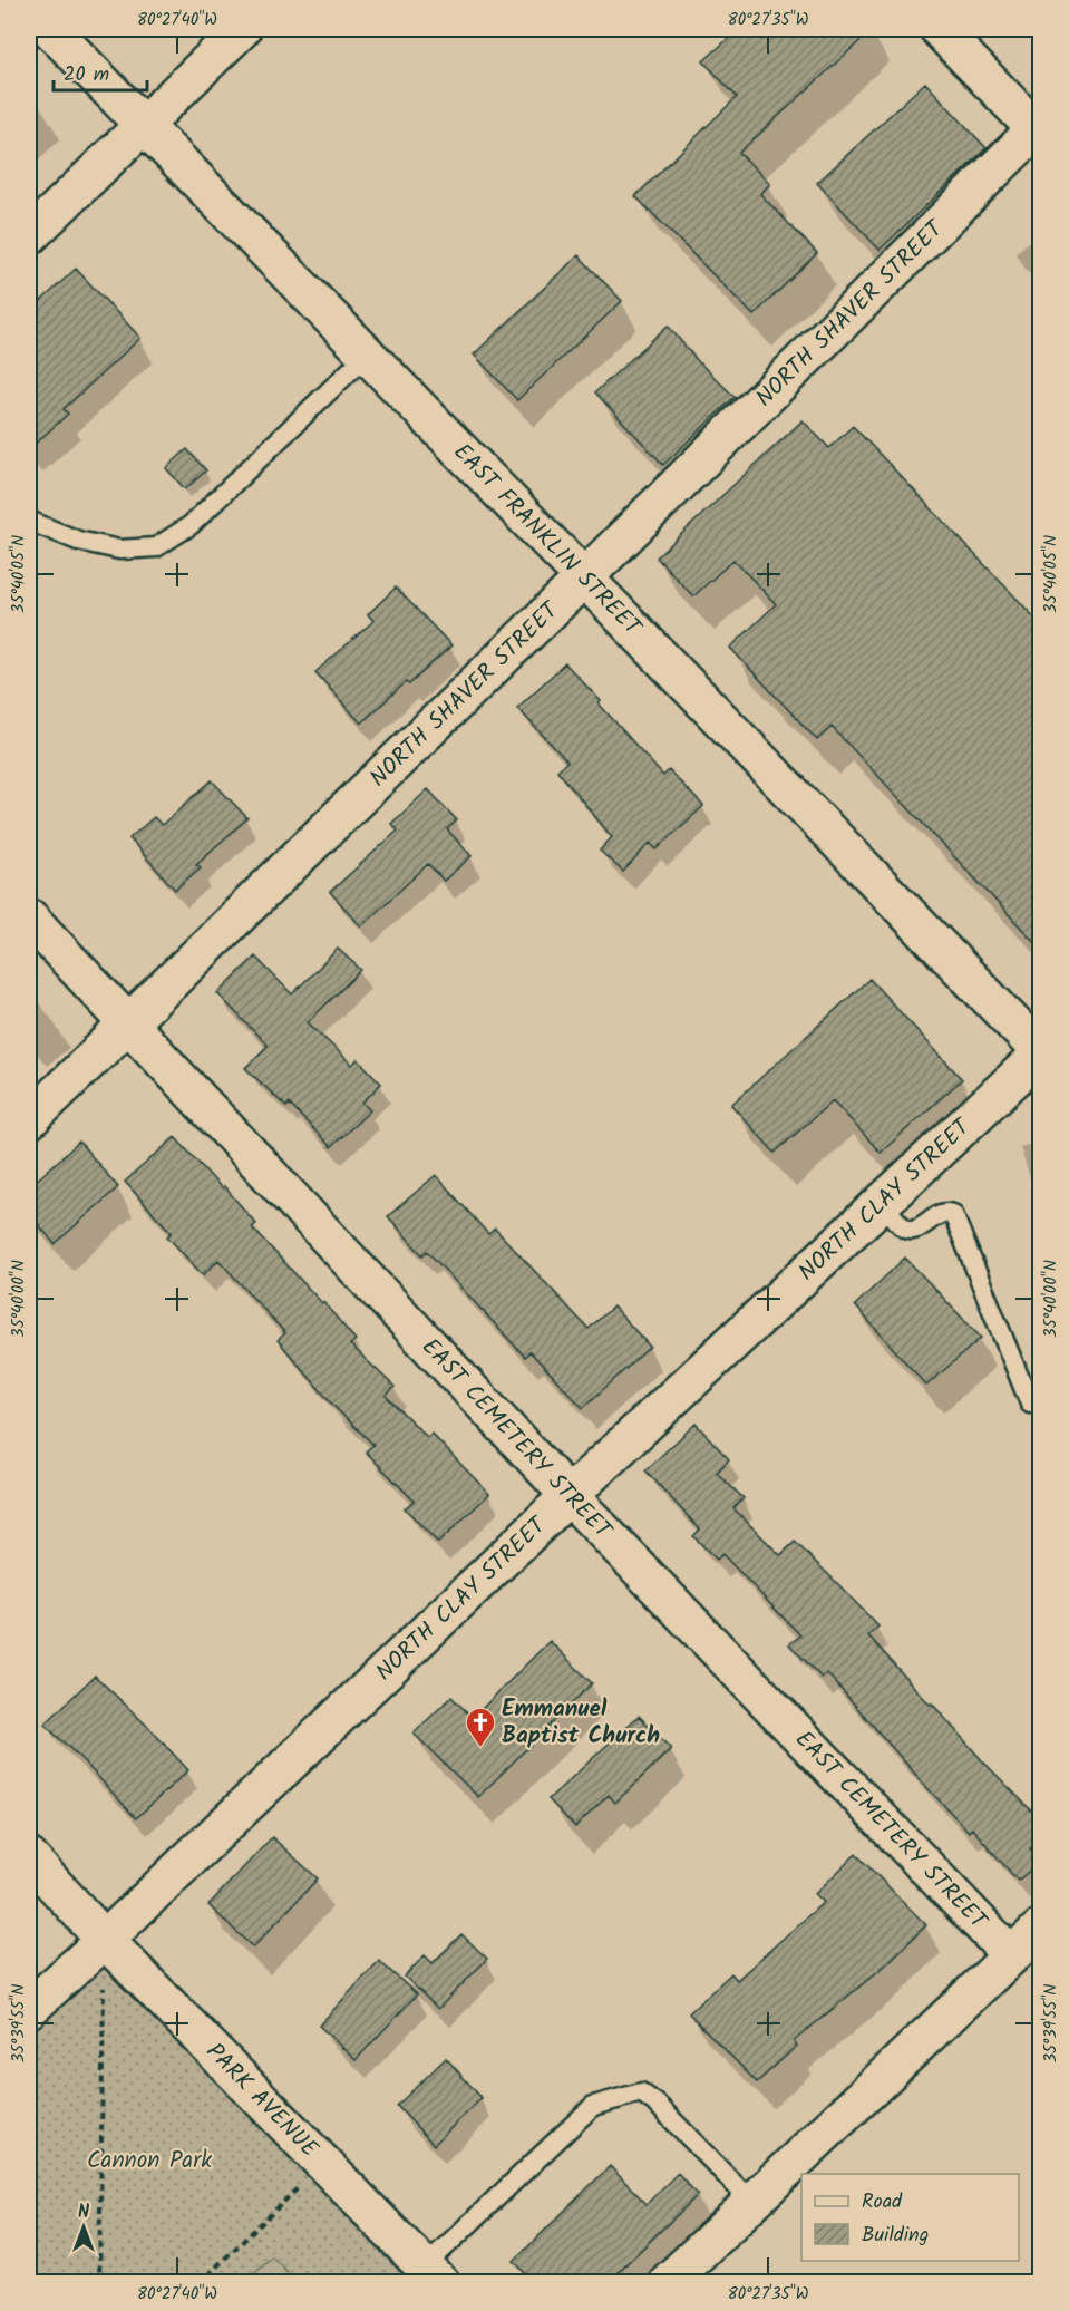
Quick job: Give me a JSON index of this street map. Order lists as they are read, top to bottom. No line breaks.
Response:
{"streets":{"street":["NORTH SHAVER STREET","EAST FRANKLIN STREET","NORTH CLAY STREET","EAST CEMETERY STREET","PARK AVENUE"]},"crossings":[["NORTH SHAVER STREET","EAST FRANKLIN STREET"],["NORTH SHAVER STREET","EAST CEMETERY STREET"],["EAST FRANKLIN STREET","NORTH CLAY STREET"],["NORTH CLAY STREET","EAST CEMETERY STREET"],["NORTH CLAY STREET","PARK AVENUE"]],"parks":["Cannon Park"],"places":{"church":["Emmanuel Baptist Church"]},"legend":["Road","Building"],"scale_bar":"20 m","north":"top","coordinates":["80°27'40\"W","80°27'35\"W","35°40'05\"N","35°40'00\"N","35°39'55\"N"]}
